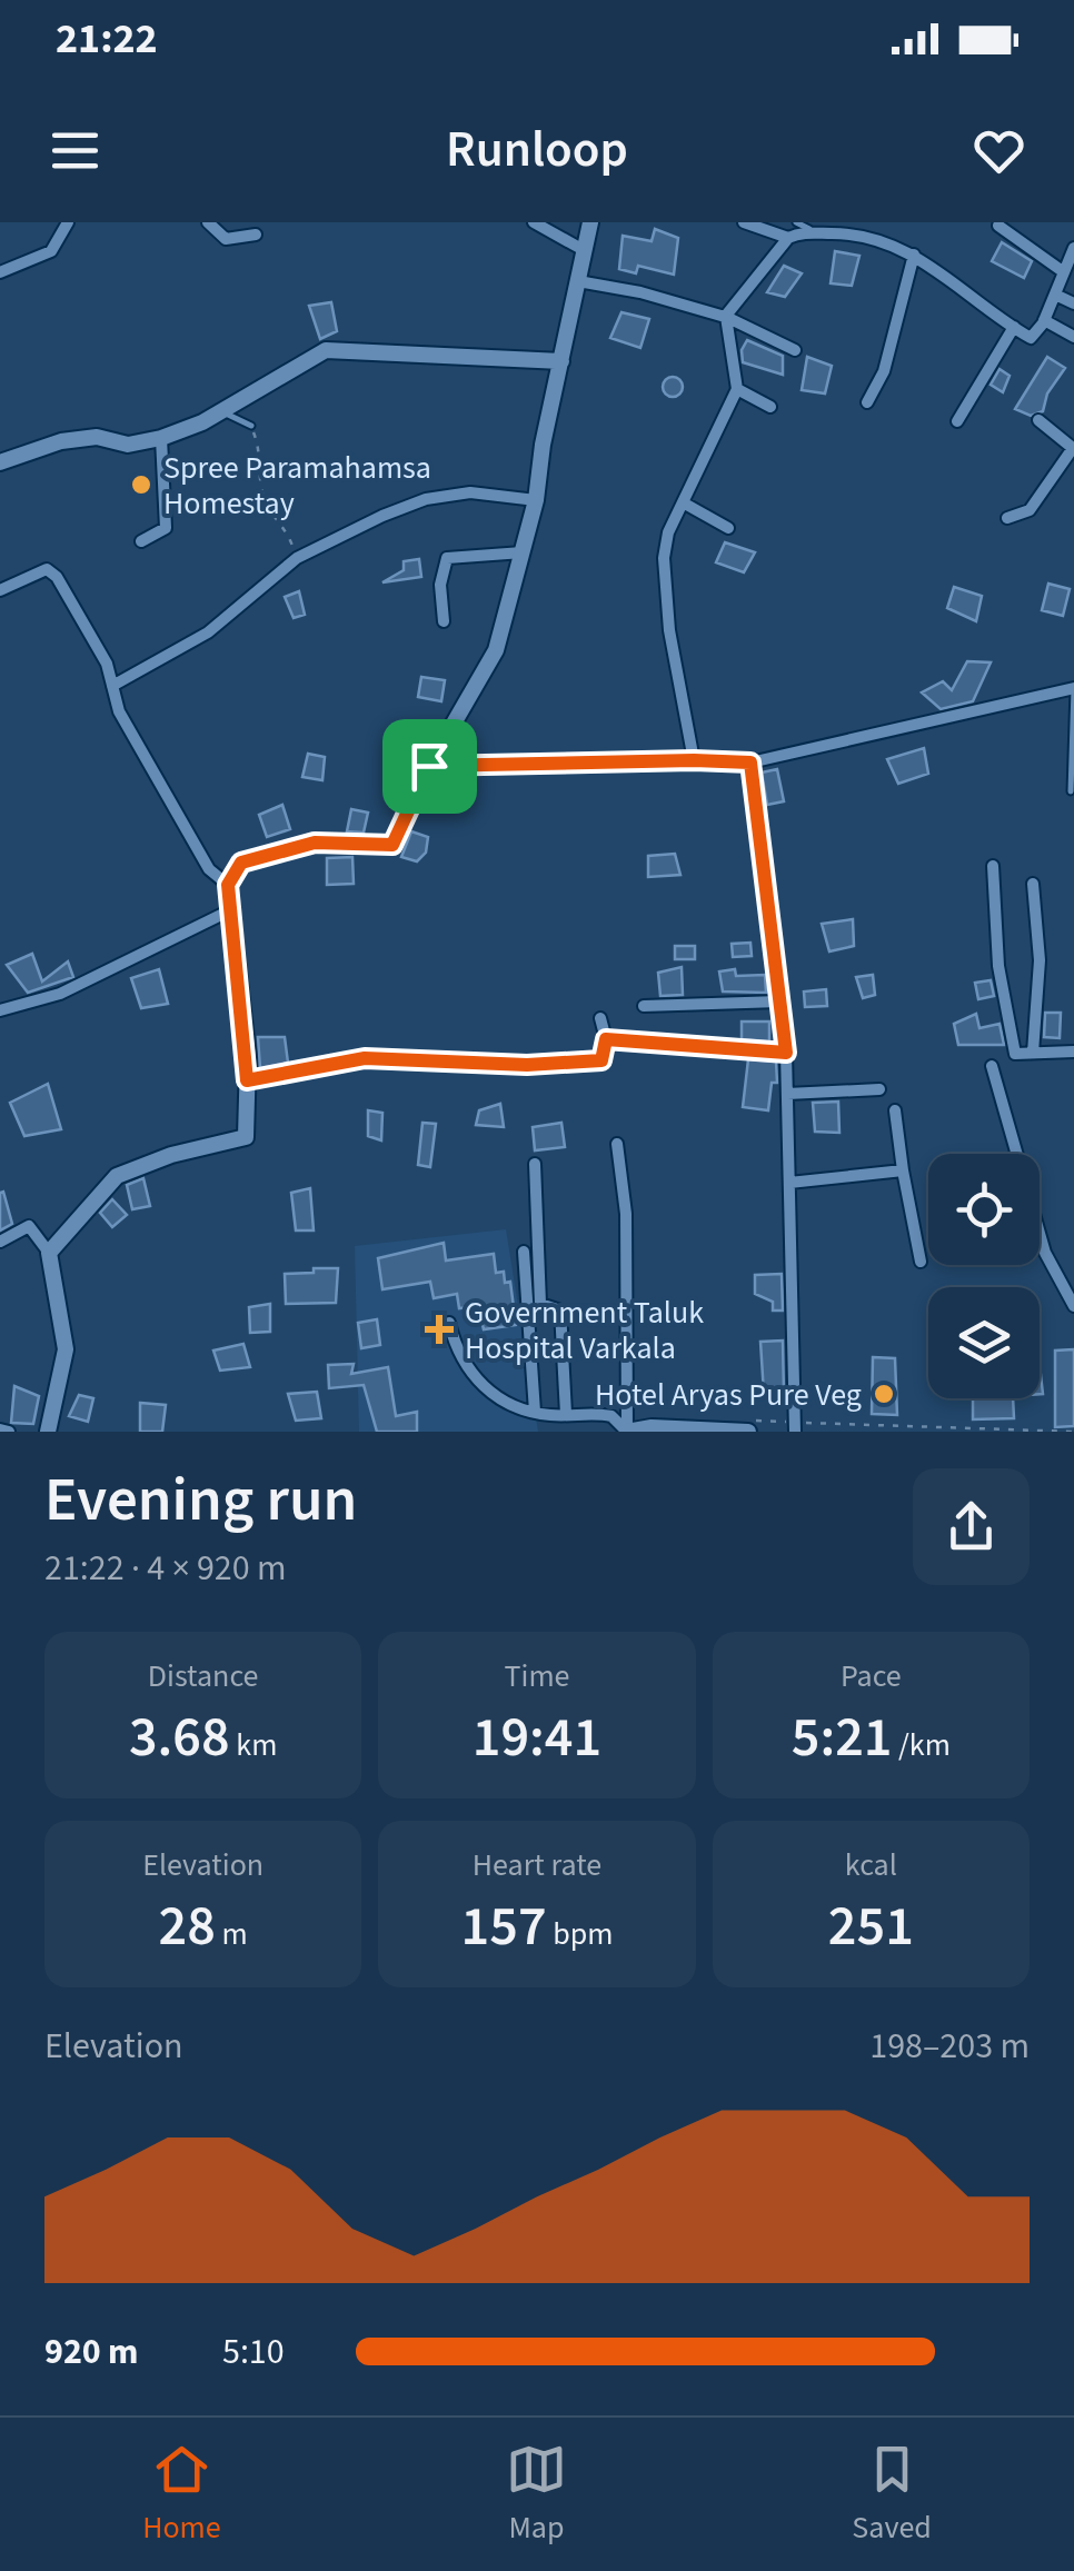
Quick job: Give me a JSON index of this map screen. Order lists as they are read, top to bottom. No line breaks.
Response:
{"places":{"other":["Spree Paramahamsa Homestay","Hotel Aryas Pure Veg"],"health":["Government Taluk Hospital Varkala"]},"page":{"status":"21:22","header":"Runloop","heading":["Evening run","21:22 · 4 × 920 m"],"stats":[["Distance","3.68 km"],["Time","19:41"],["Pace","5:21 /km"],["Elevation","28 m"],["Heart rate","157 bpm"],["kcal","251"]],"chart":["Elevation","198–203 m"],"list":[{"name":"920 m","note":"5:10"}],"tabs":["Home","Map","Saved"]}}
